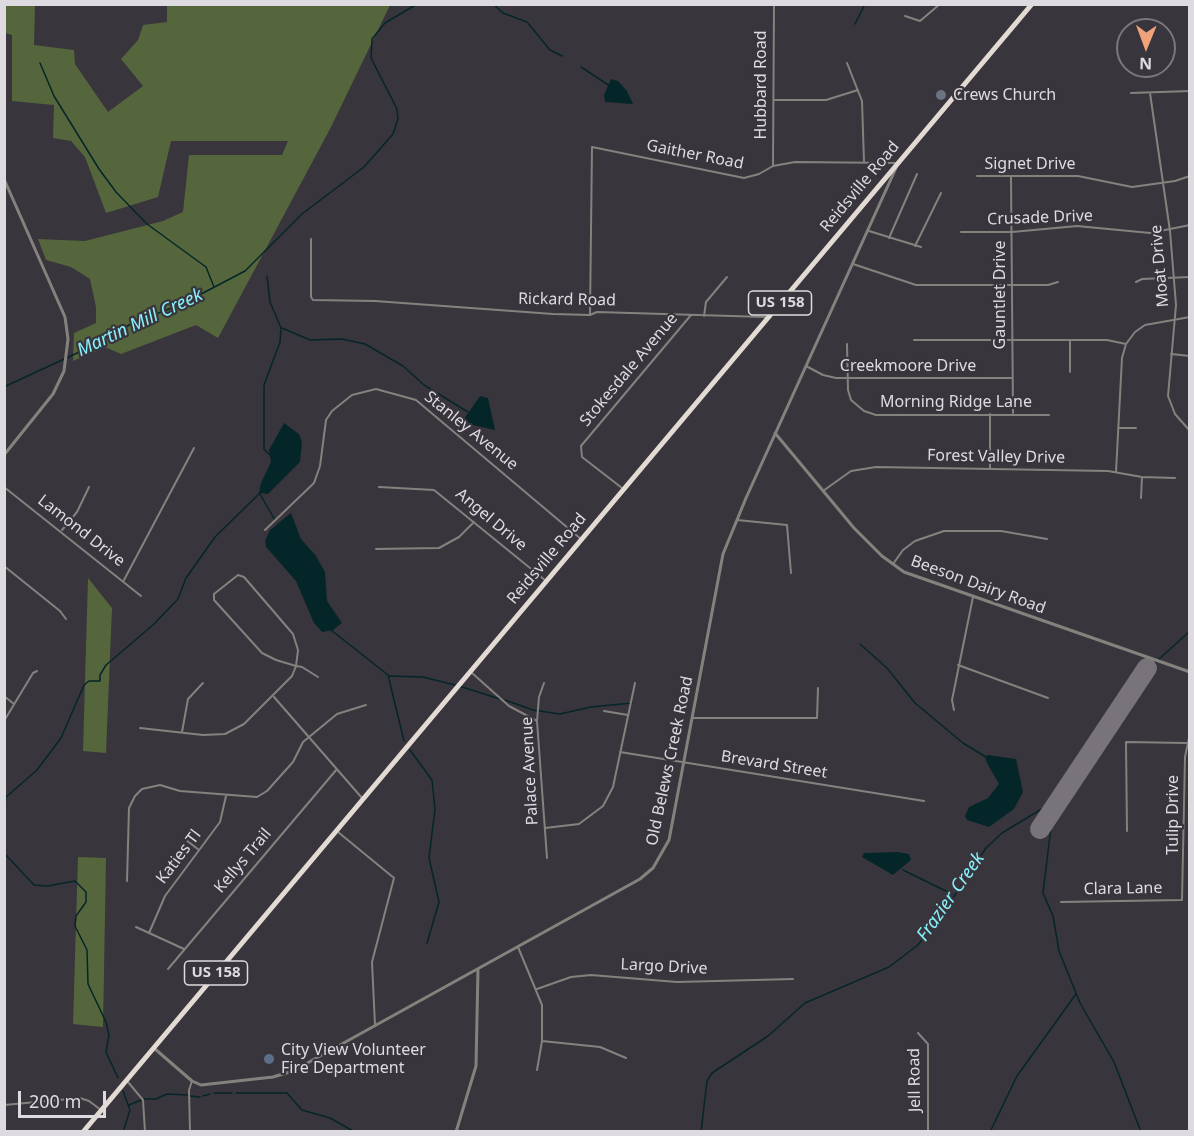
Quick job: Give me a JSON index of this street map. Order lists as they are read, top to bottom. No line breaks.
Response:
{"streets":{"highway":["Reidsville Road","US 158"],"street":["Hubbard Road","Gaither Road","Signet Drive","Crusade Drive","Moat Drive","Gauntlet Drive","Rickard Road","Creekmoore Drive","Stokesdale Avenue","Morning Ridge Lane","Stanley Avenue","Forest Valley Drive","Angel Drive","Lamond Drive","Beeson Dairy Road","Old Belews Creek Road","Brevard Street","Palace Avenue","Tulip Drive","Katies Tl","Kellys Trail","Clara Lane","Largo Drive","Jell Road"]},"crossings":[["Hubbard Road","Gaither Road"],["Gaither Road","Reidsville Road"],["Gaither Road","Rickard Road"],["Gaither Road","Old Belews Creek Road"],["Signet Drive","Moat Drive"],["Signet Drive","Gauntlet Drive"],["Reidsville Road","Rickard Road"],["Reidsville Road","Stokesdale Avenue"],["Reidsville Road","Stanley Avenue"],["Reidsville Road","Angel Drive"],["Reidsville Road","Old Belews Creek Road"],["Crusade Drive","Moat Drive"],["Crusade Drive","Gauntlet Drive"],["Gauntlet Drive","Creekmoore Drive"],["Gauntlet Drive","Morning Ridge Lane"],["Rickard Road","Stokesdale Avenue"],["Creekmoore Drive","Morning Ridge Lane"],["Creekmoore Drive","Old Belews Creek Road"],["Forest Valley Drive","Beeson Dairy Road"],["Beeson Dairy Road","Old Belews Creek Road"],["Old Belews Creek Road","Brevard Street"],["Tulip Drive","Clara Lane"]],"water":["Martin Mill Creek","Frazier Creek"],"places":["Crews Church","City View Volunteer Fire Department"],"scale_bar":"200 m","north":"bottom"}
